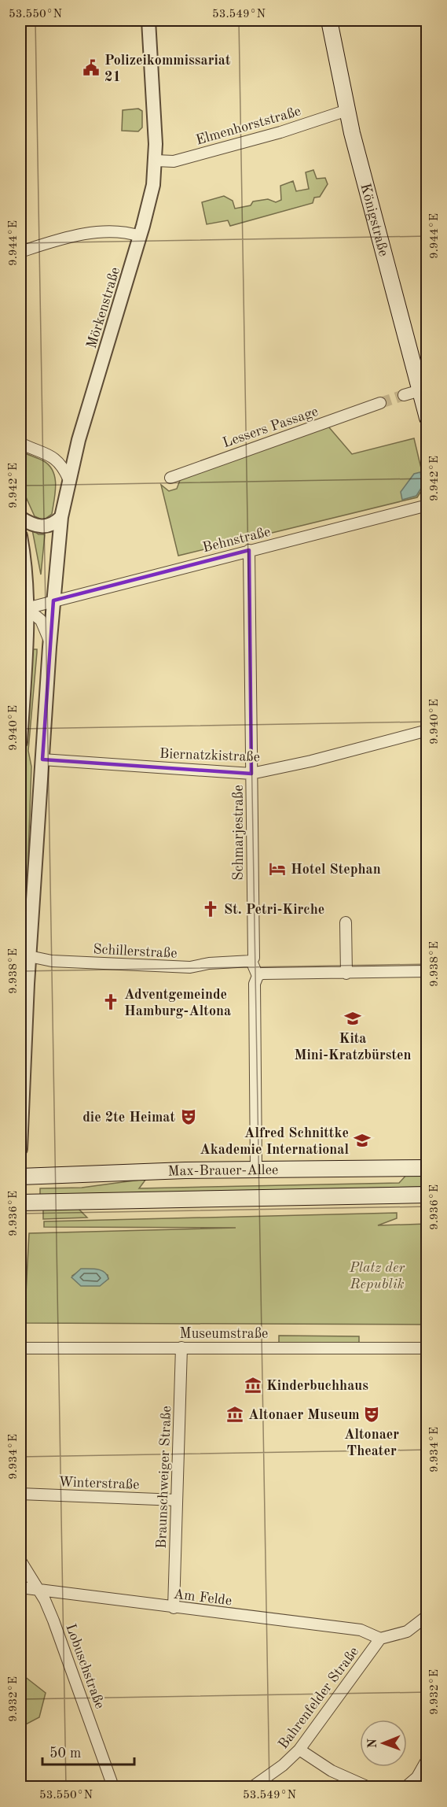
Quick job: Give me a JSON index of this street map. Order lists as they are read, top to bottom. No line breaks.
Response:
{"streets":{"main road":["Königstraße","Max-Brauer-Allee"],"street":["Elmenhorststraße","Mörkenstraße","Lessers Passage","Behnstraße","Biernatzkistraße","Schmarjestraße","Schillerstraße","Museumstraße","Braunschweiger Straße","Winterstraße","Am Felde","Lobuschstraße","Bahrenfelder Straße"]},"crossings":[["Elmenhorststraße","Königstraße"],["Elmenhorststraße","Mörkenstraße"],["Mörkenstraße","Behnstraße"],["Mörkenstraße","Biernatzkistraße"],["Mörkenstraße","Schillerstraße"],["Behnstraße","Schmarjestraße"],["Biernatzkistraße","Schmarjestraße"],["Schmarjestraße","Schillerstraße"],["Museumstraße","Braunschweiger Straße"],["Braunschweiger Straße","Winterstraße"],["Braunschweiger Straße","Am Felde"],["Am Felde","Lobuschstraße"],["Am Felde","Bahrenfelder Straße"]],"parks":["Platz der Republik"],"places":{"public building":["Polizeikommissariat 21"],"hotel":["Hotel Stephan"],"church":["St. Petri-Kirche","Adventgemeinde Hamburg-Altona"],"school or university":["Kita Mini-Kratzbürsten","Alfred Schnittke Akademie International"],"theatre":["die 2te Heimat","Altonaer Theater"],"museum":["Kinderbuchhaus","Altonaer Museum"]},"scale_bar":"50 m","north":"left","coordinates":["53.550°N","53.549°N","9.944°E","9.942°E","9.940°E","9.938°E","9.936°E","9.934°E","9.932°E"]}
